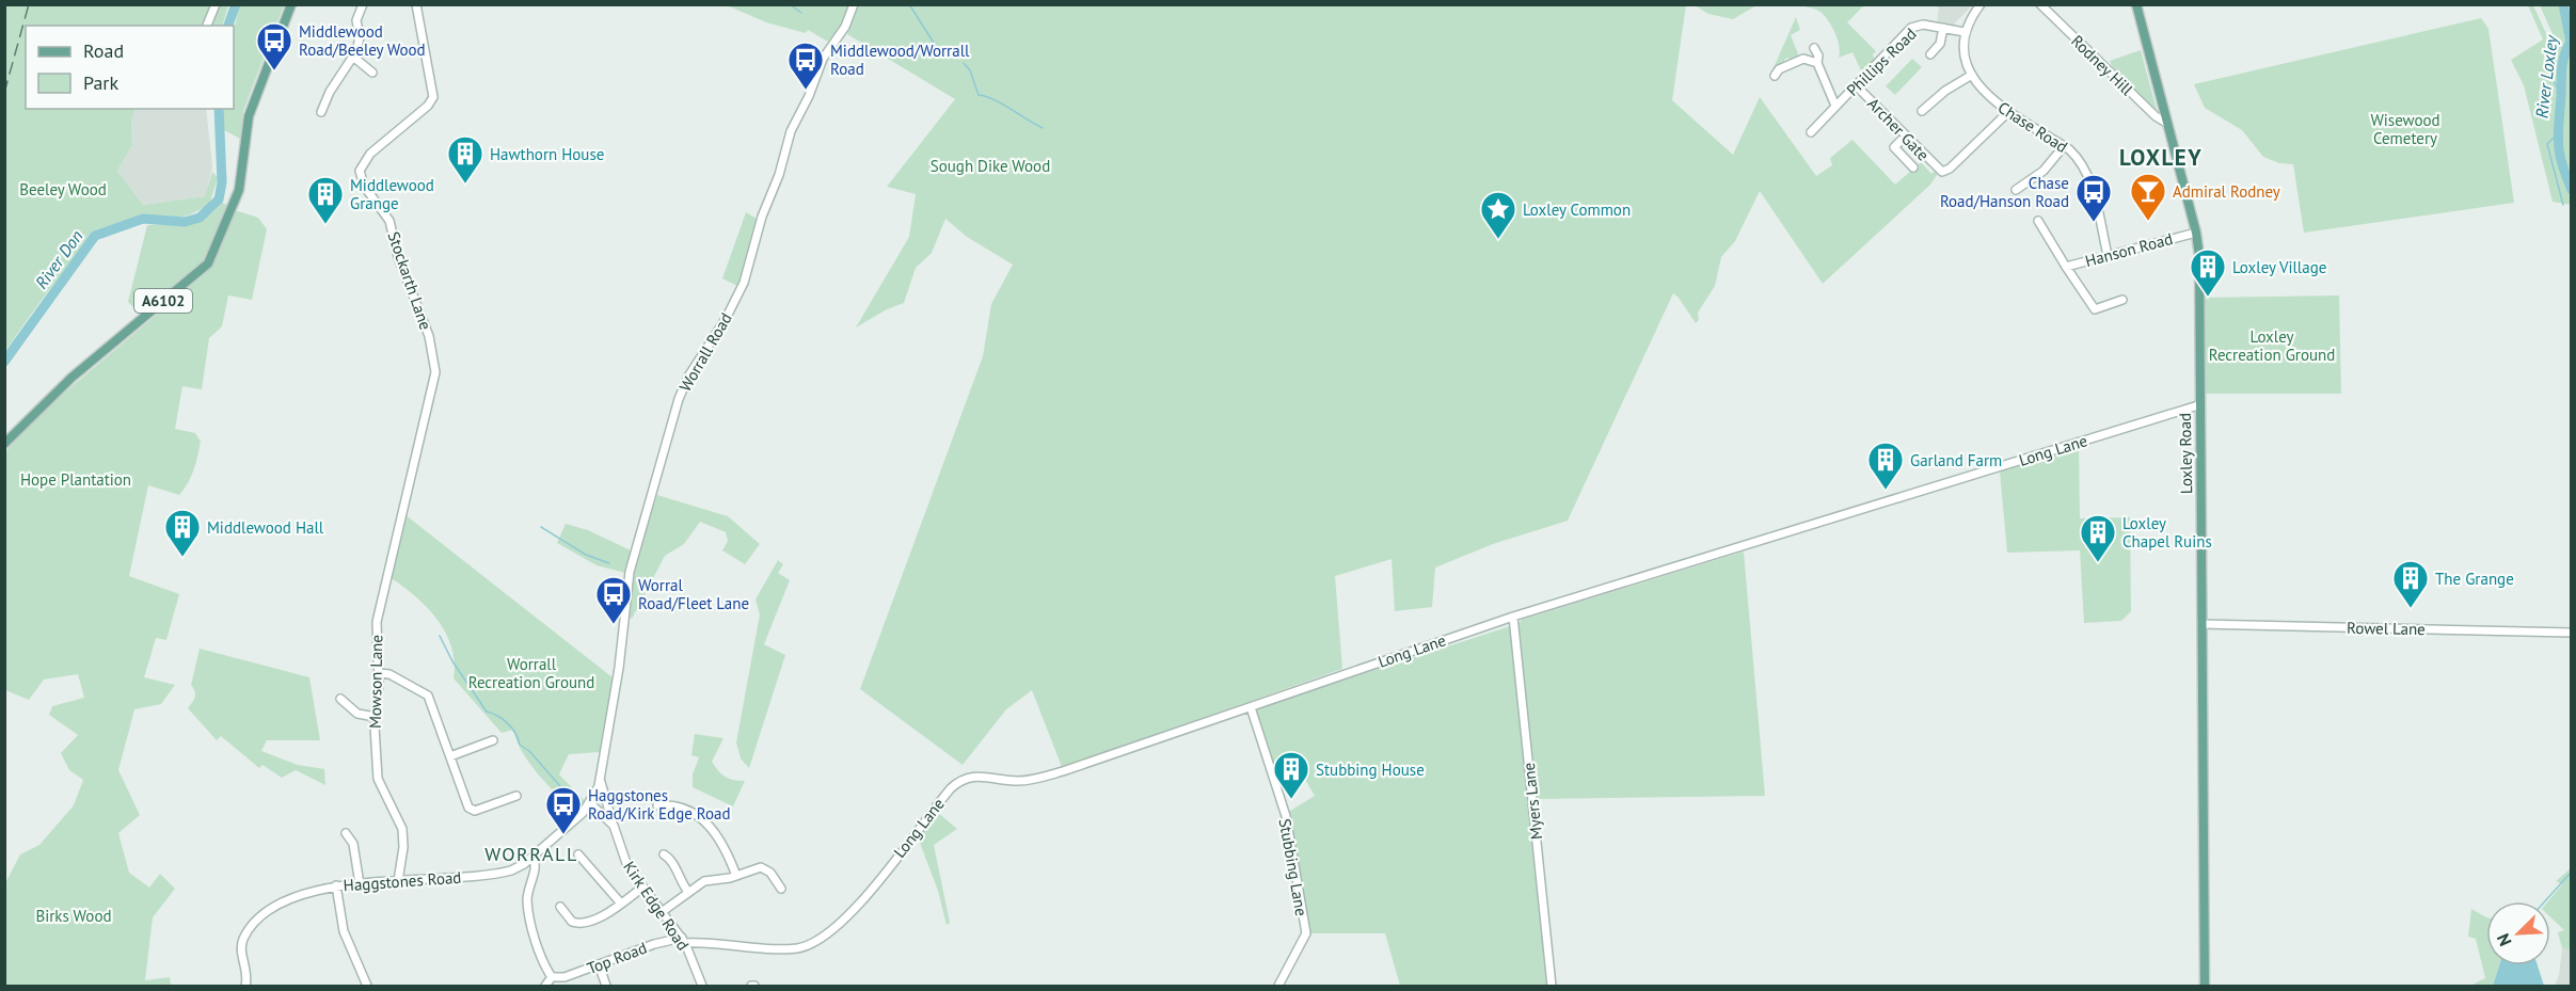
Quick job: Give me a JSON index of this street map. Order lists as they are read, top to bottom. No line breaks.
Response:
{"streets":{"main road":["A6102","Loxley Road"],"street":["Phillips Road","Rodney Hill","Chase Road","Archer Gate","Hanson Road","Stockarth Lane","Worrall Road","Long Lane","Rowel Lane","Mowson Lane","Myers Lane","Stubbing Lane","Haggstones Road","Kirk Edge Road","Top Road"]},"crossings":[["Phillips Road","Chase Road"],["Phillips Road","Archer Gate"],["Rodney Hill","Loxley Road"],["Chase Road","Hanson Road"],["Hanson Road","Loxley Road"],["Stockarth Lane","Mowson Lane"],["Worrall Road","Haggstones Road"],["Worrall Road","Kirk Edge Road"],["Long Lane","Loxley Road"],["Long Lane","Myers Lane"],["Long Lane","Stubbing Lane"],["Long Lane","Kirk Edge Road"],["Long Lane","Top Road"],["Loxley Road","Rowel Lane"],["Mowson Lane","Haggstones Road"],["Haggstones Road","Kirk Edge Road"],["Kirk Edge Road","Top Road"]],"districts":["LOXLEY","WORRALL"],"water":["River Loxley","River Don"],"parks":["Wisewood Cemetery","Sough Dike Wood","Beeley Wood","Loxley Recreation Ground","Hope Plantation","Worrall Recreation Ground","Birks Wood"],"places":{"bus stop":["Middlewood Road/Beeley Wood","Middlewood/Worrall Road","Chase Road/Hanson Road","Worral Road/Fleet Lane","Haggstones Road/Kirk Edge Road"],"building":["Hawthorn House","Middlewood Grange","Loxley Village","Garland Farm","Middlewood Hall","Loxley Chapel Ruins","The Grange","Stubbing House"],"bar":["Admiral Rodney"],"place":["Loxley Common"]},"legend":["Road","Park"],"north":"bottom left"}
